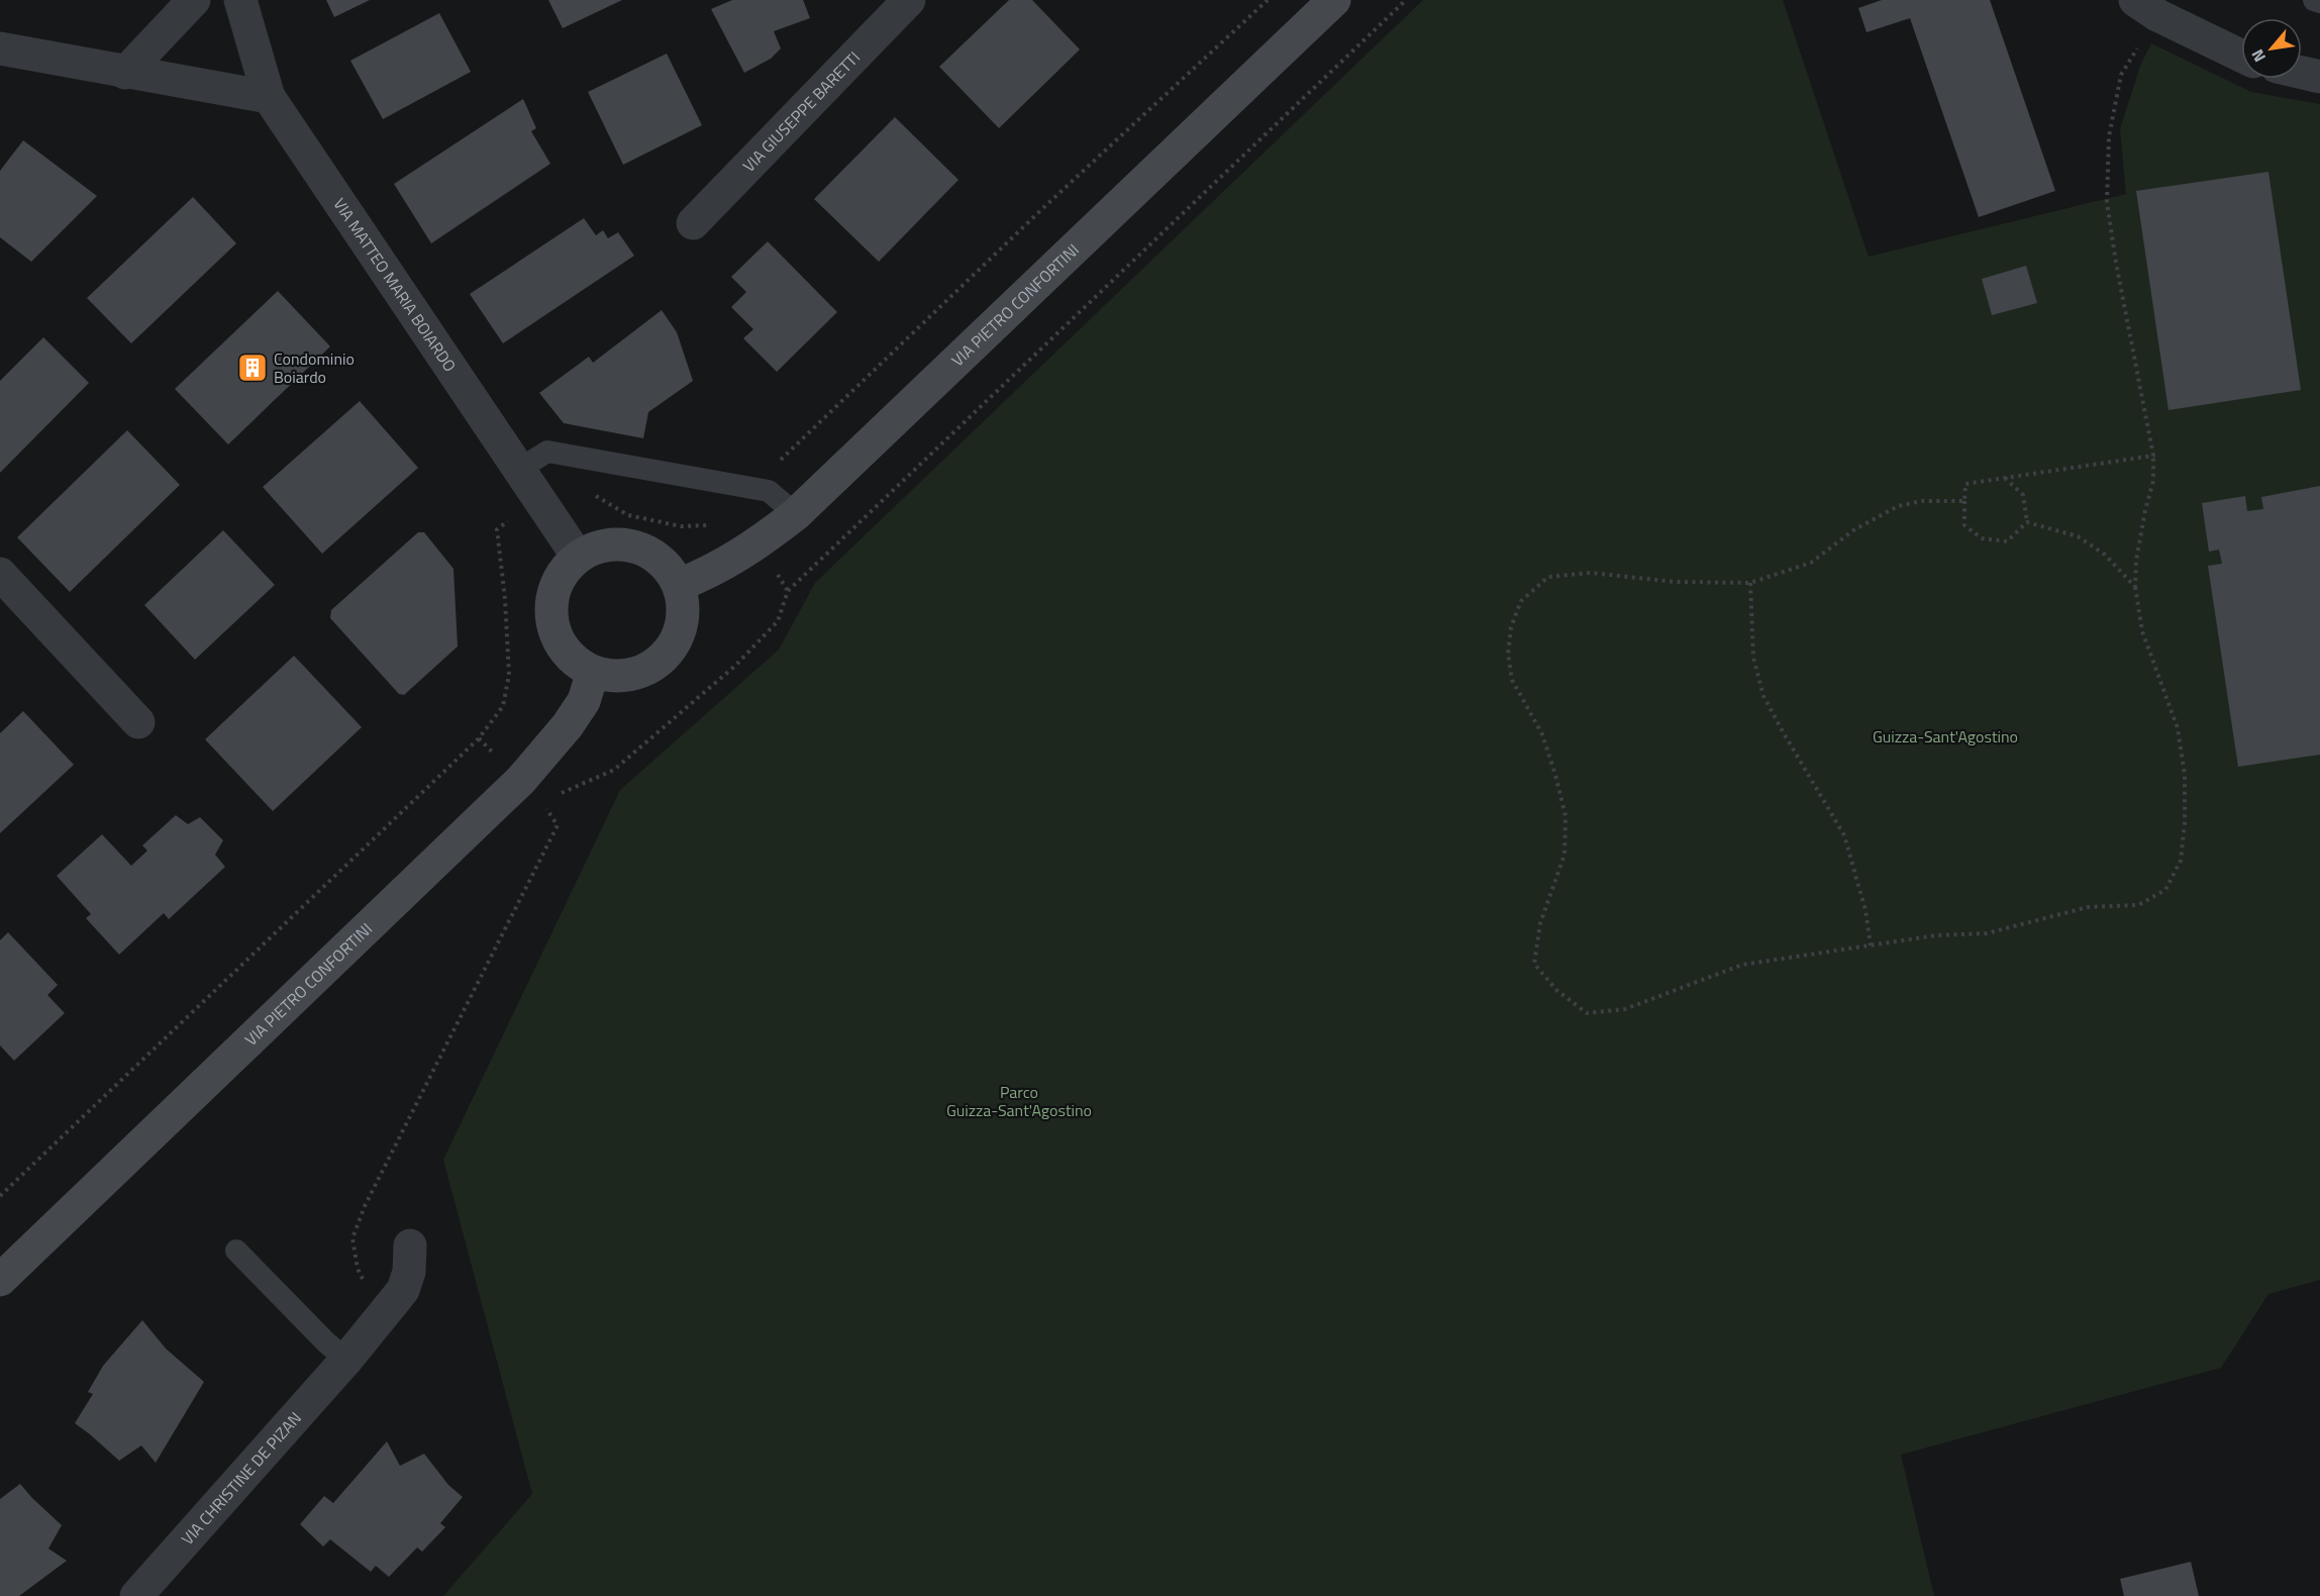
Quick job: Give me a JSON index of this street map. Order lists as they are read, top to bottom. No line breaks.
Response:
{"streets":{"main road":["VIA PIETRO CONFORTINI"],"street":["VIA GIUSEPPE BARETTI","VIA MATTEO MARIA BOIARDO","VIA CHRISTINE DE PIZAN"]},"crossings":[["VIA MATTEO MARIA BOIARDO","VIA PIETRO CONFORTINI"]],"parks":["Guizza-Sant'Agostino","Parco Guizza-Sant'Agostino"],"places":{"building":["Condominio Boiardo"]},"north":"bottom left"}
